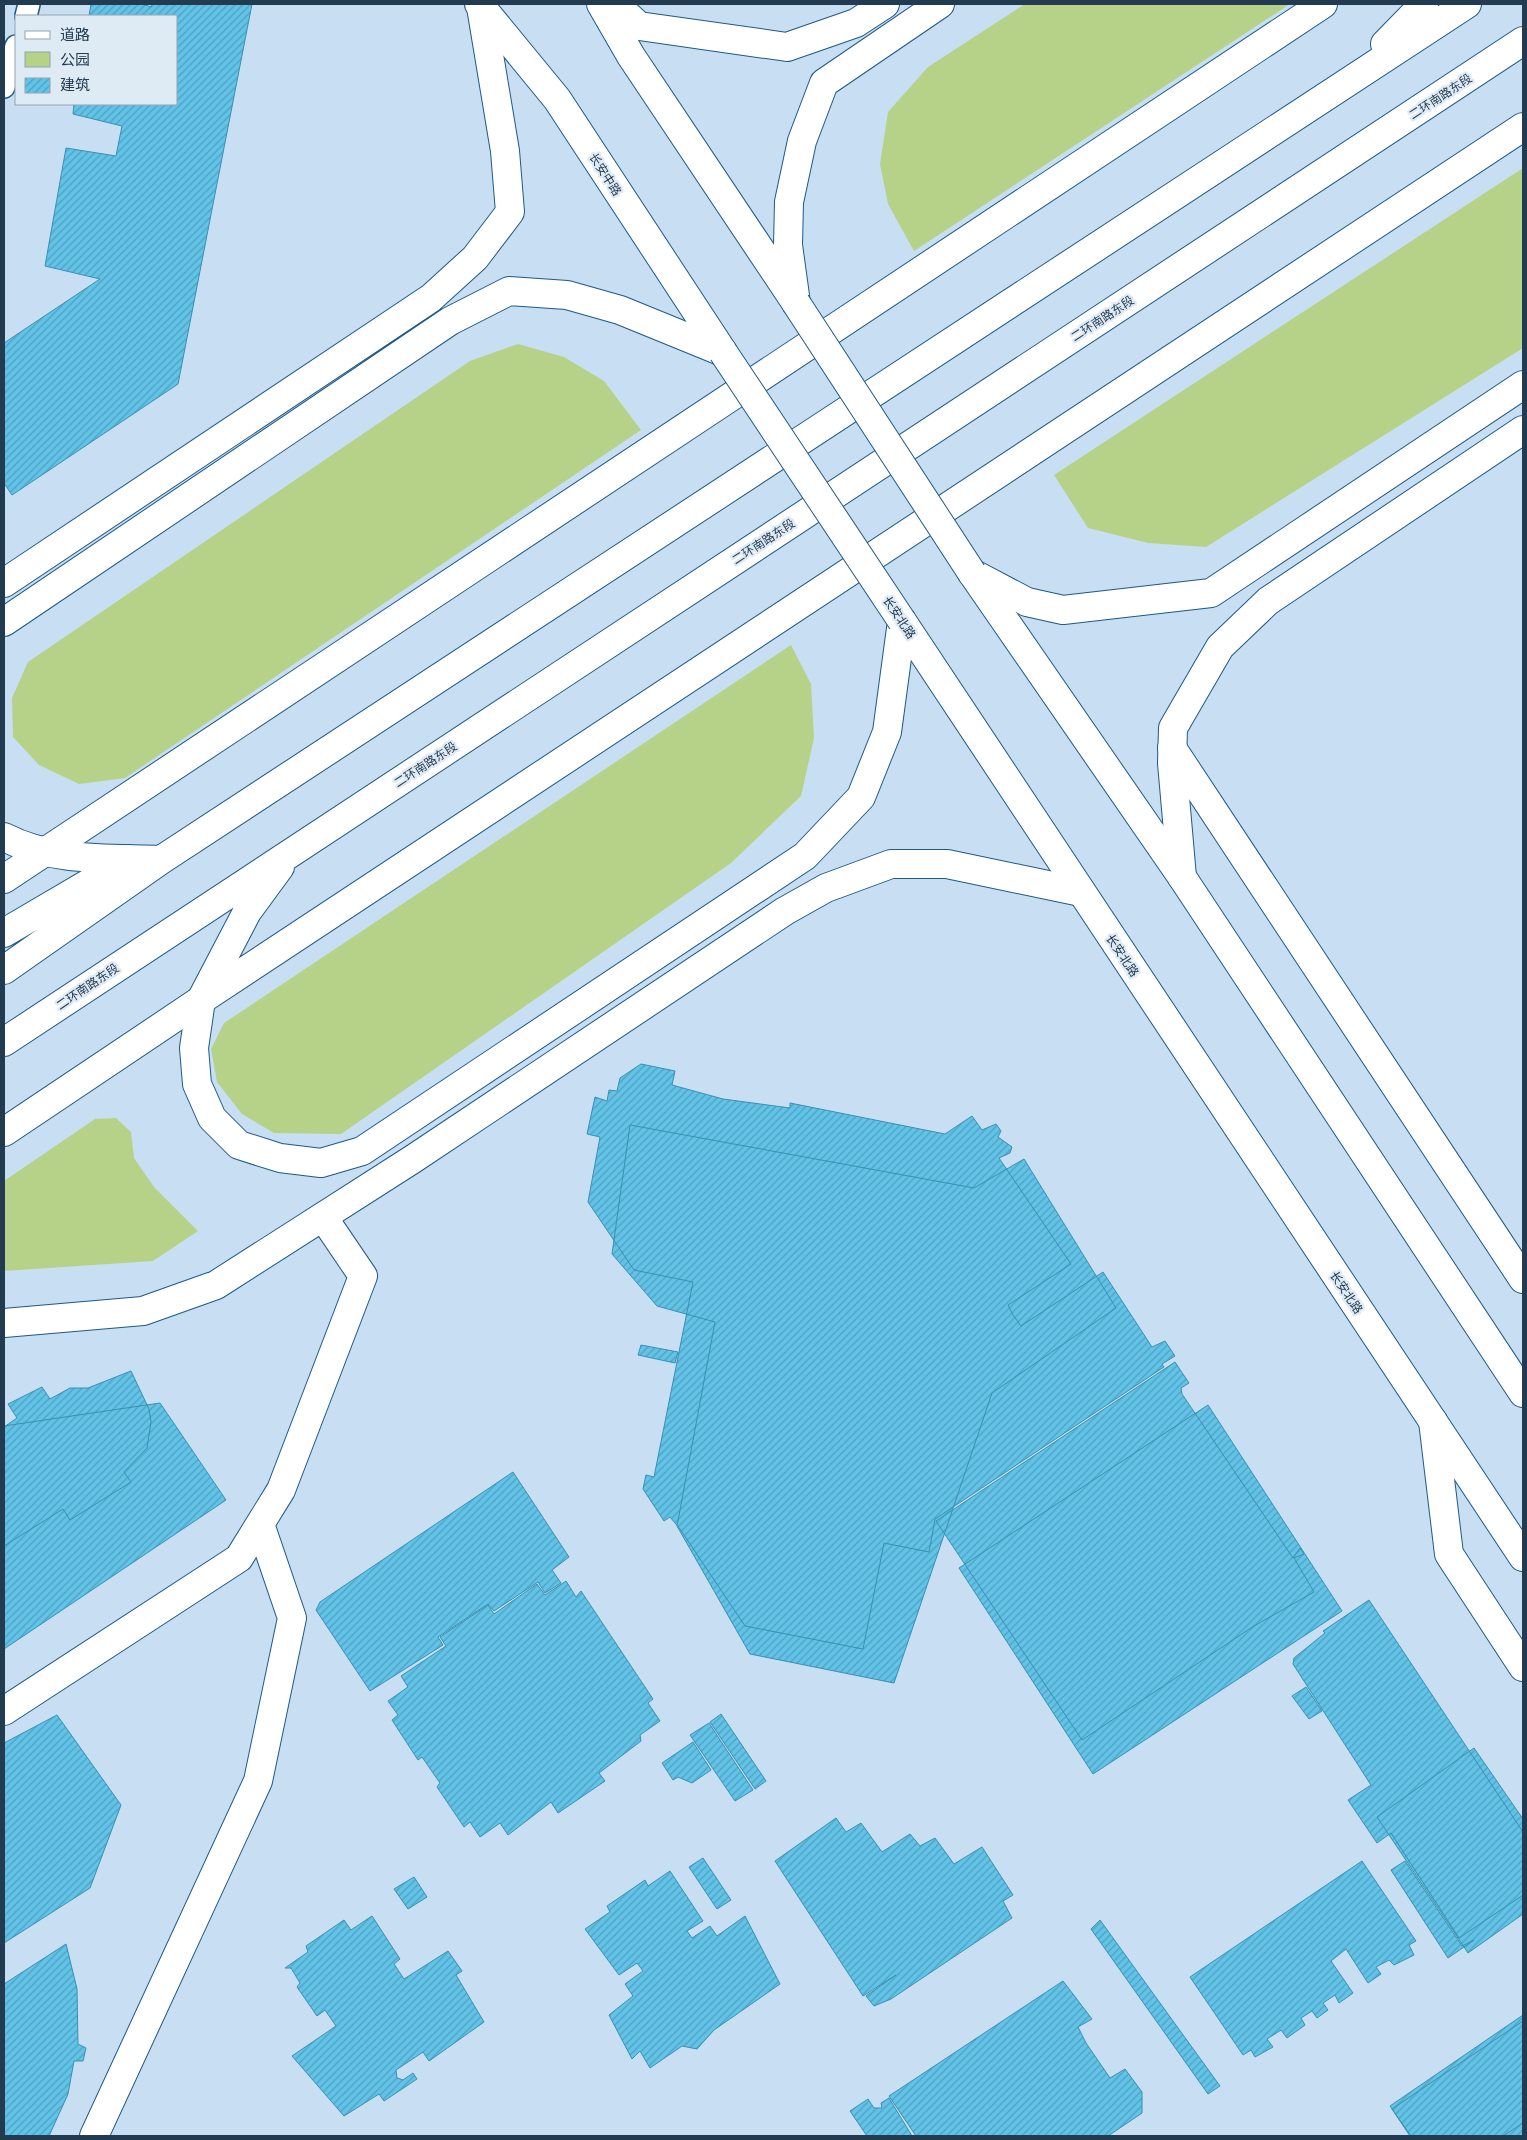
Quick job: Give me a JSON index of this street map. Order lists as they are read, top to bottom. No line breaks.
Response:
{"streets":{"main road":["二环南路东段","长安中路","长安北路"]},"crossings":[["长安中路","长安北路"]],"legend":["道路","公园","建筑"]}
